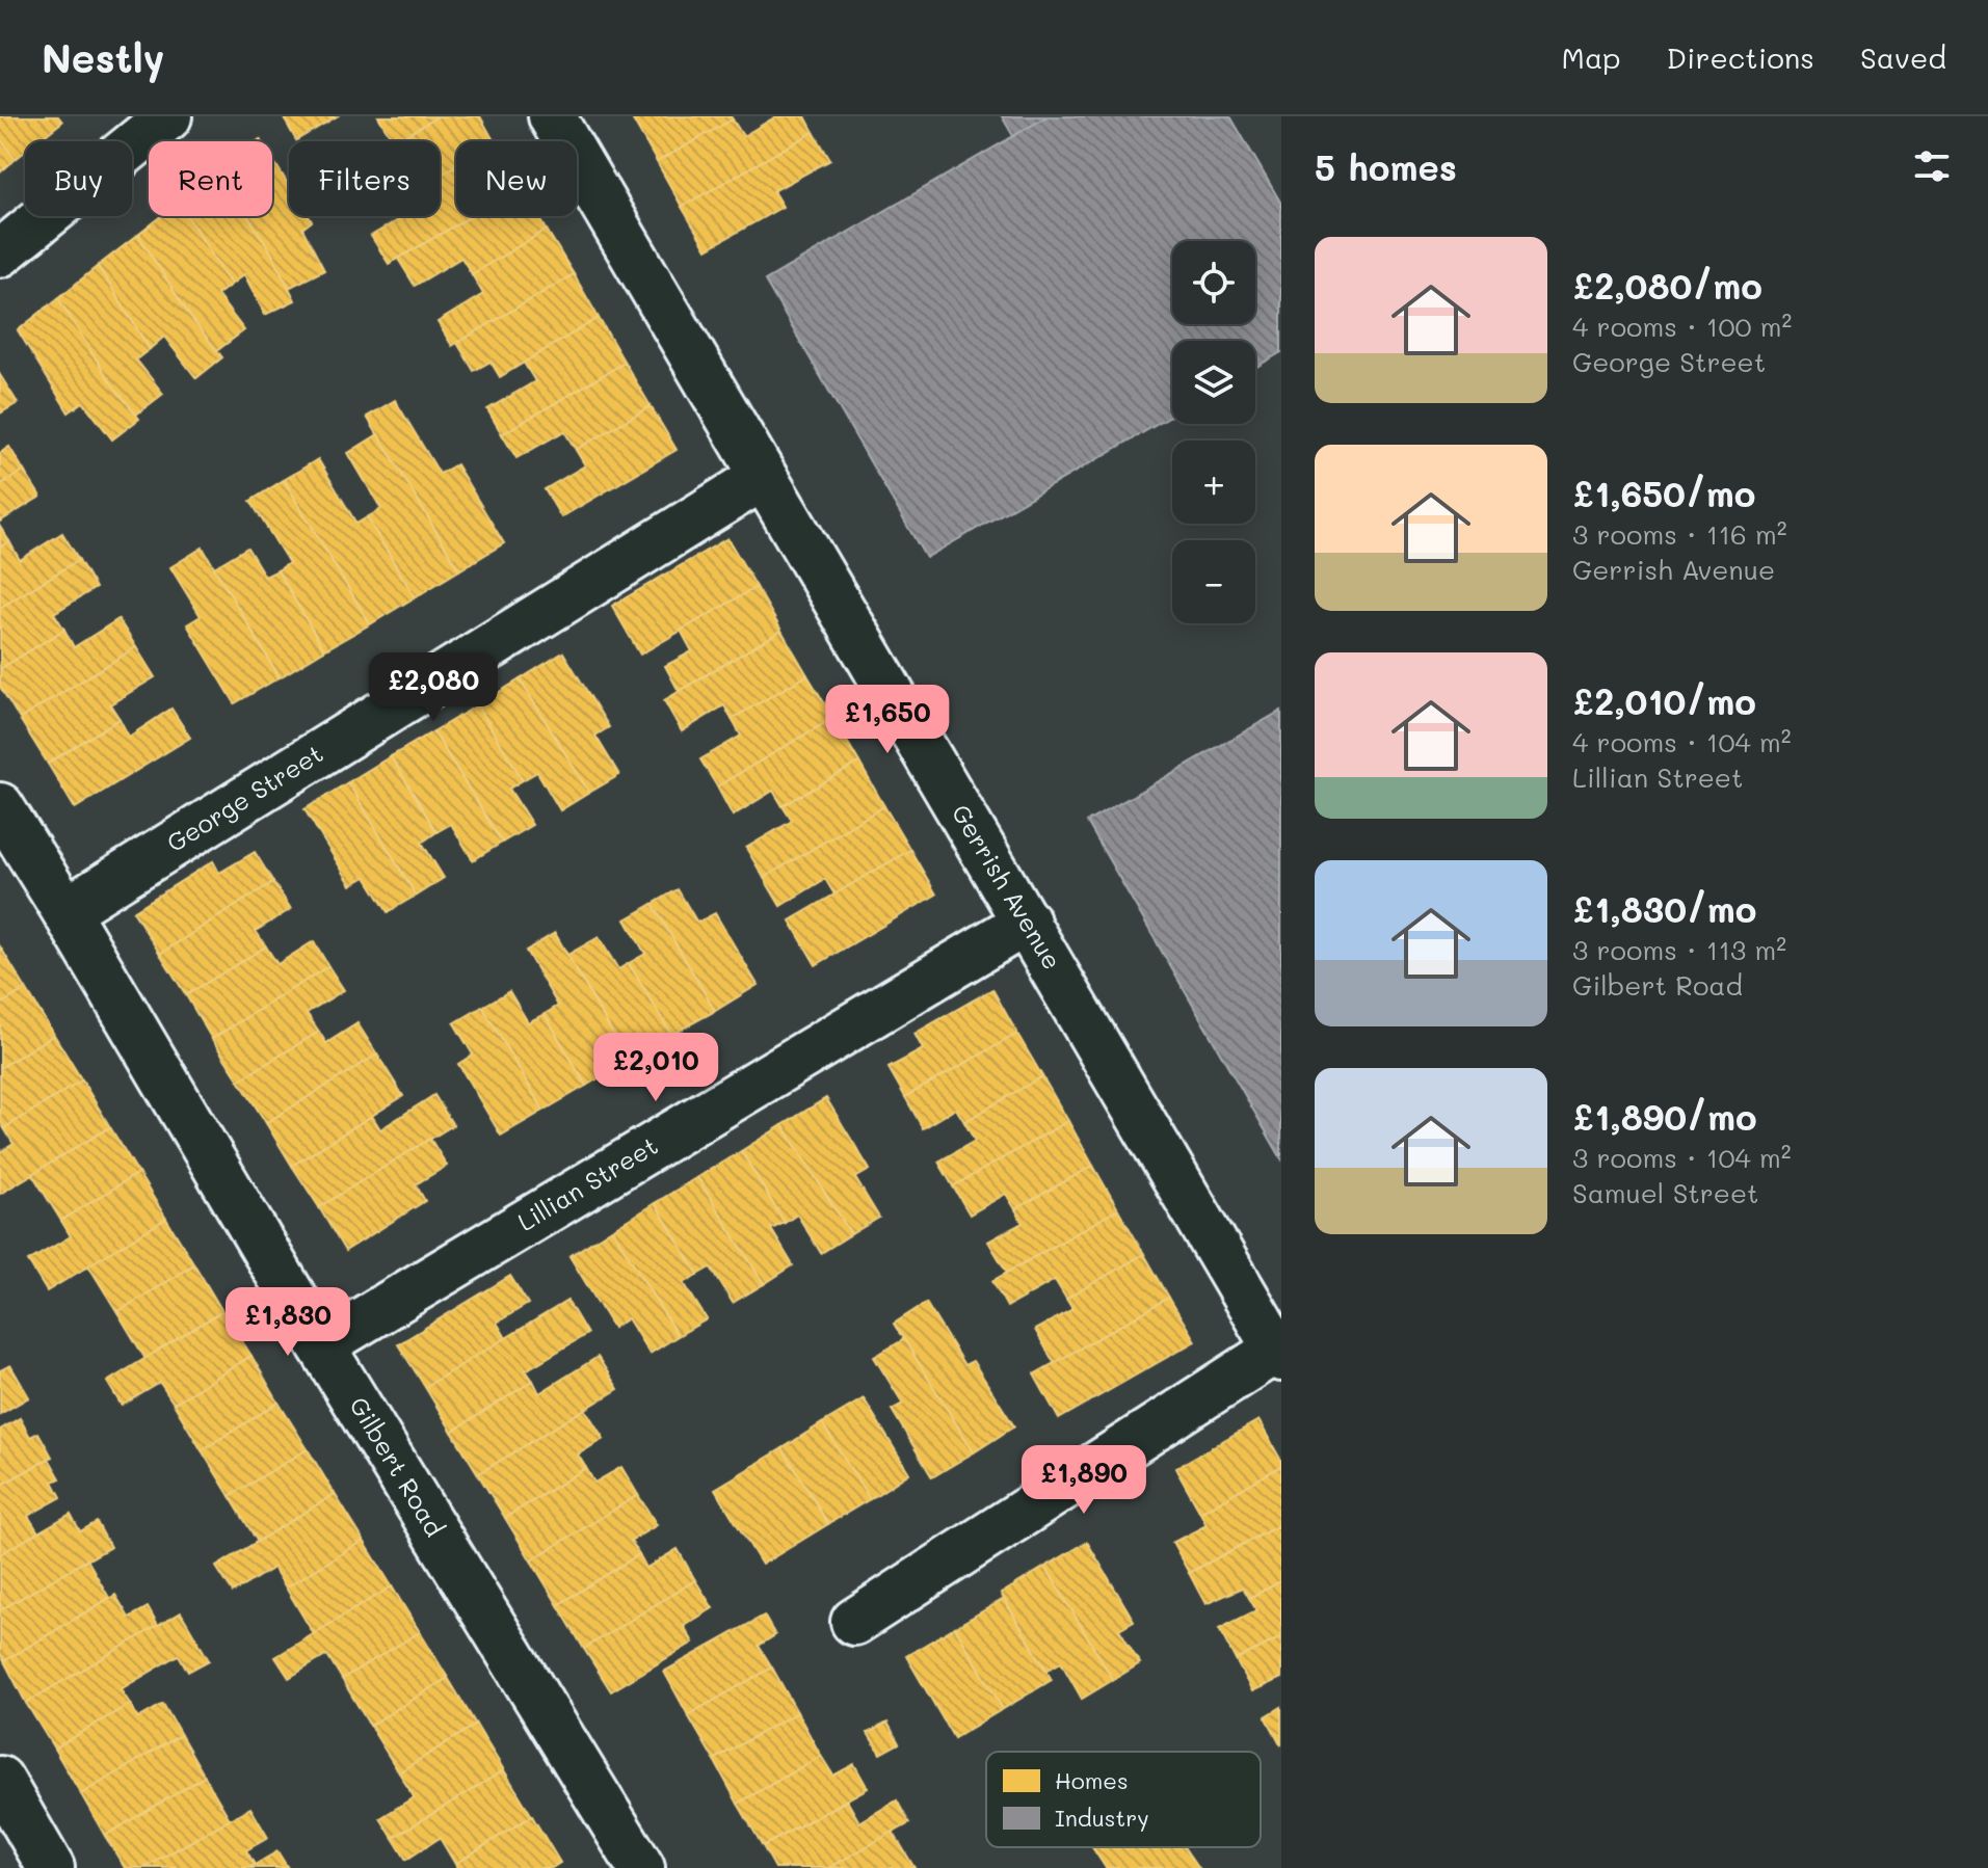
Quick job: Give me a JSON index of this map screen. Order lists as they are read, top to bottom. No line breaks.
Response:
{"streets":{"street":["George Street","Gerrish Avenue","Lillian Street","Gilbert Road"]},"crossings":[["George Street","Gerrish Avenue"],["George Street","Gilbert Road"],["Gerrish Avenue","Lillian Street"],["Lillian Street","Gilbert Road"]],"legend":["Homes","Industry"],"page":{"header":"Nestly","nav":["Map","Directions","Saved"],"heading":"5 homes","chip":["Buy","Rent","Filters","New"],"list":[{"name":"£2,080/mo","note":"4 rooms · 100 m² · George Street"},{"name":"£1,650/mo","note":"3 rooms · 116 m² · Gerrish Avenue"},{"name":"£2,010/mo","note":"4 rooms · 104 m² · Lillian Street"},{"name":"£1,830/mo","note":"3 rooms · 113 m² · Gilbert Road"},{"name":"£1,890/mo","note":"3 rooms · 104 m² · Samuel Street"}],"map_buttons":["+","−"],"price":["£2,080","£1,650","£2,010","£1,830","£1,890"]}}
